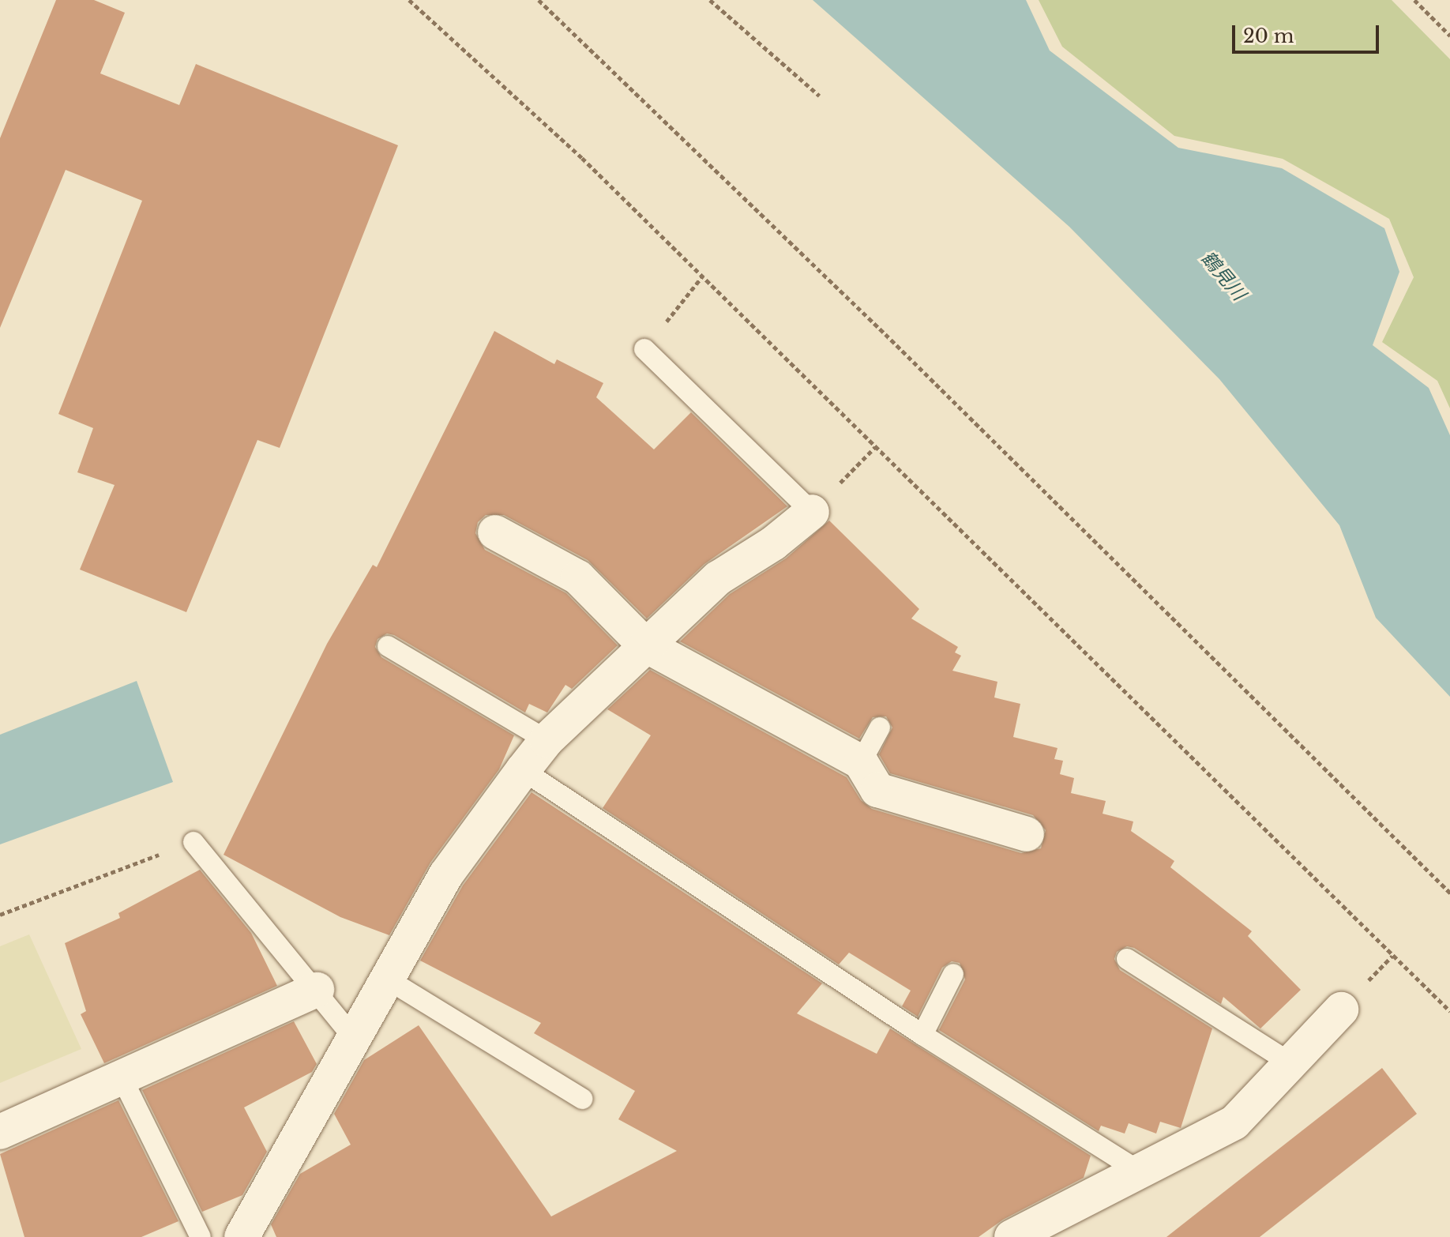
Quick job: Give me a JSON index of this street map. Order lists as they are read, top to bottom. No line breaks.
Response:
{"water":["鶴見川"],"scale_bar":"20 m"}
